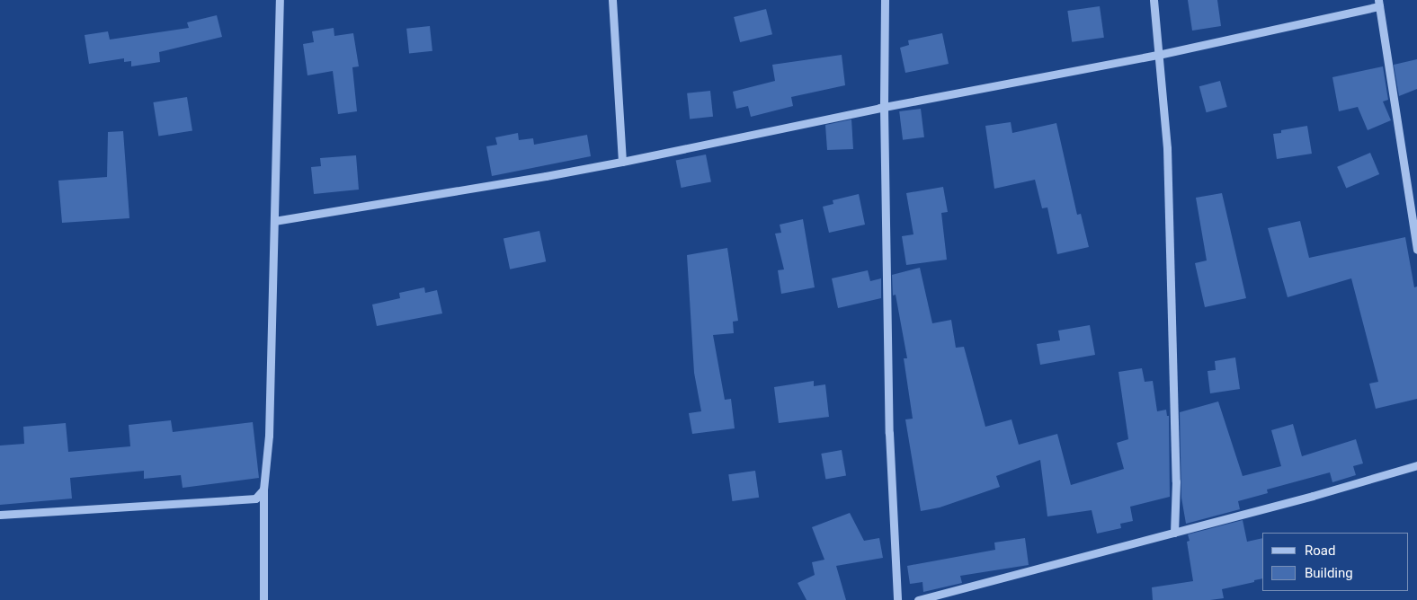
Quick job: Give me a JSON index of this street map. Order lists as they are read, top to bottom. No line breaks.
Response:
{"legend":["Road","Building"]}
